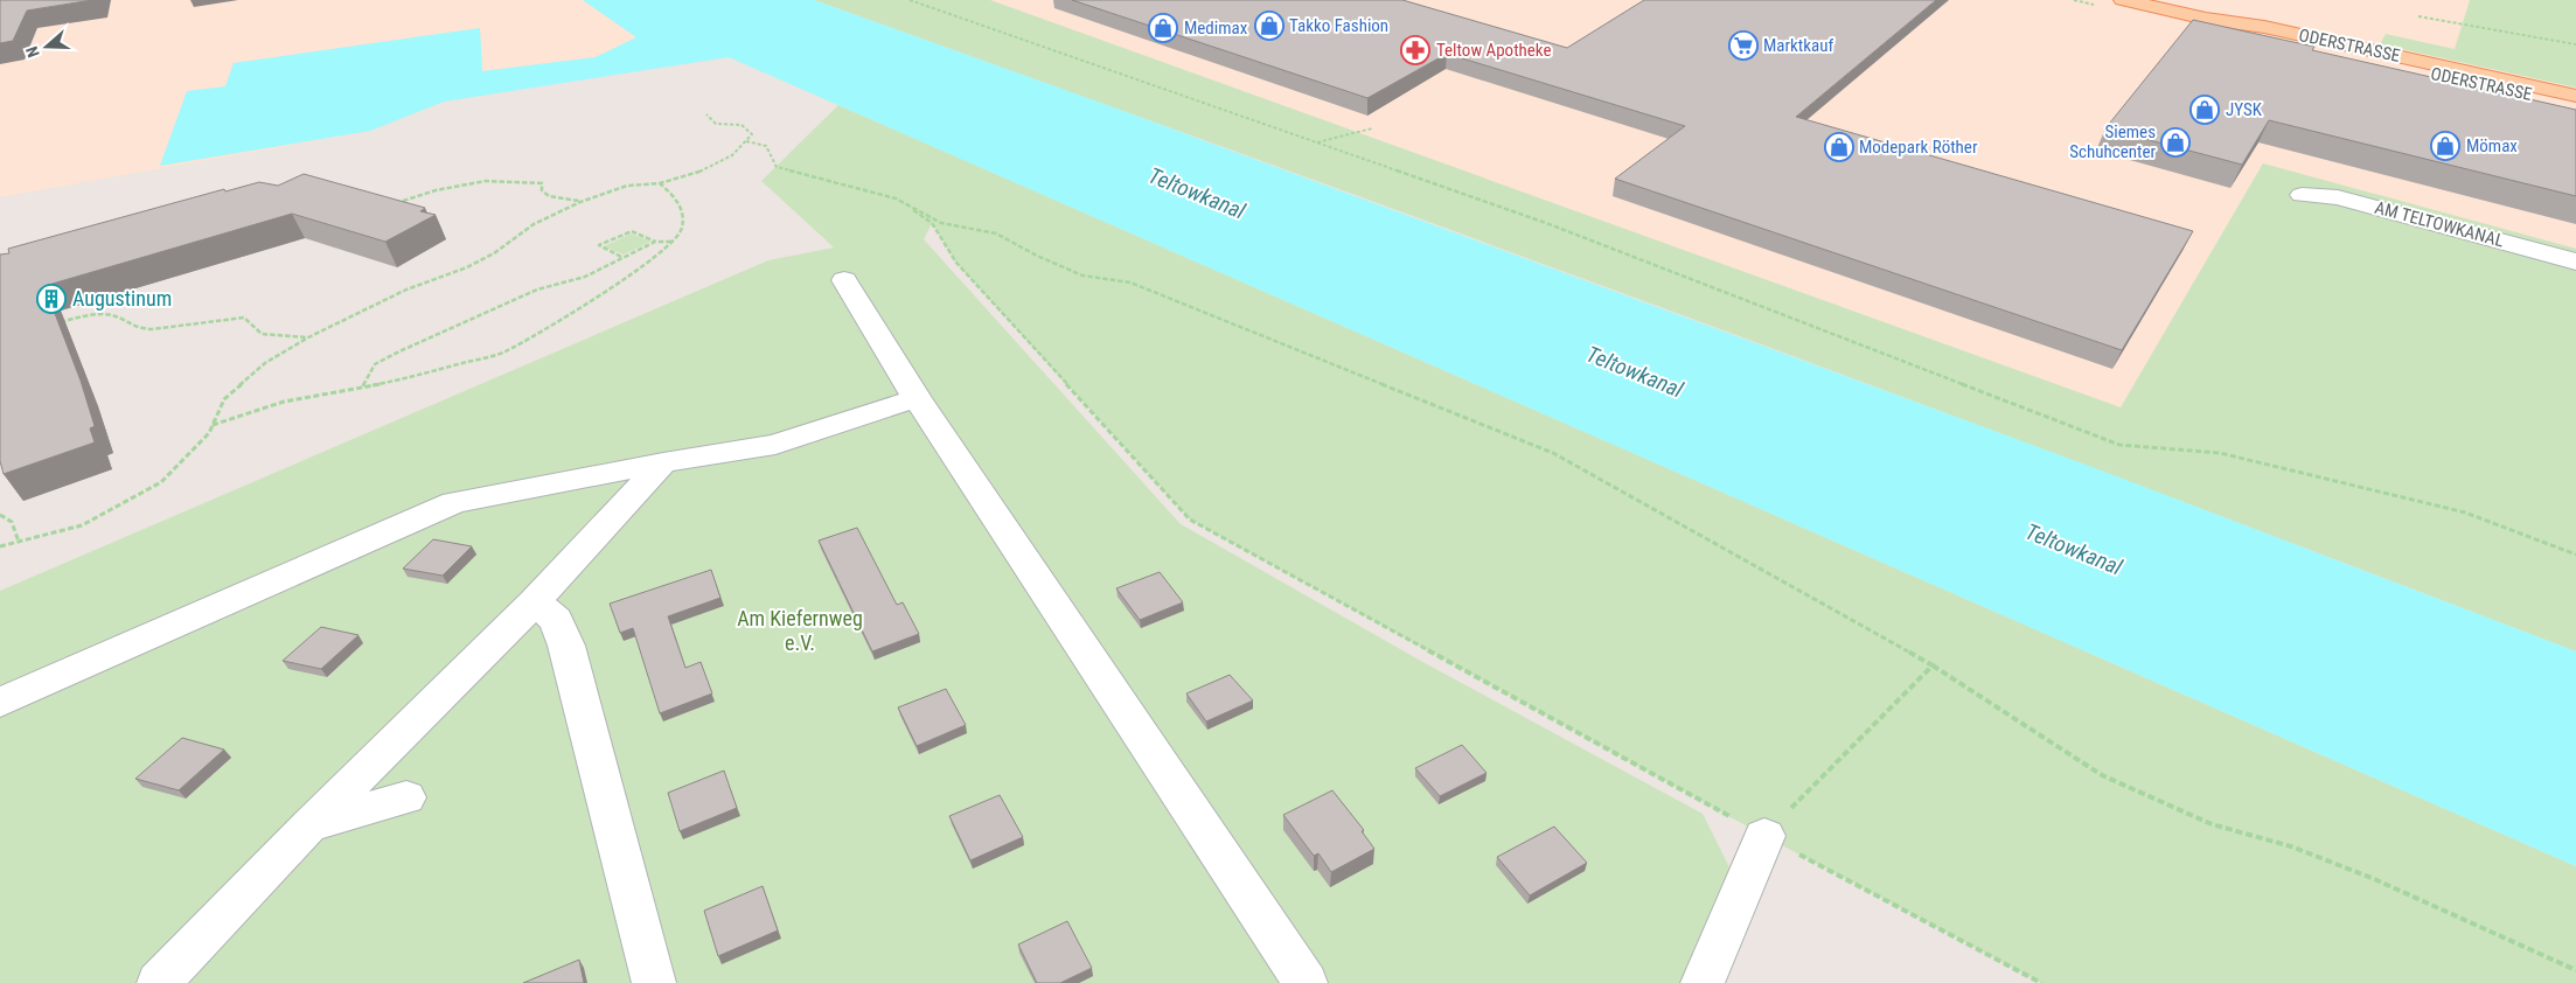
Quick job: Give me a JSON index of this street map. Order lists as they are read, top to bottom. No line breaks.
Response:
{"streets":{"main road":["ODERSTRASSE"],"street":["AM TELTOWKANAL"]},"water":["Teltowkanal"],"parks":["Am Kiefernweg e.V."],"places":{"shop":["Takko Fashion","Medimax","JYSK","Siemes Schuhcenter","Mömax","Modepark Röther"],"supermarket":["Marktkauf"],"pharmacy":["Teltow Apotheke"],"building":["Augustinum"]},"north":"left"}
